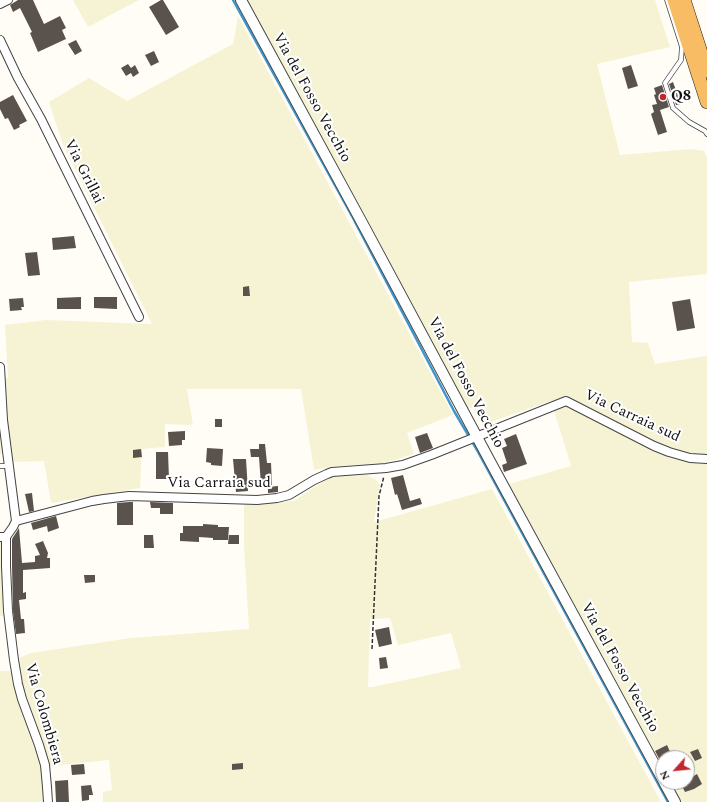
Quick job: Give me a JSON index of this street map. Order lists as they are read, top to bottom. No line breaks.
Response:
{"streets":{"street":["Via del Fosso Vecchio","Via Grillai","Via Carraia sud","Via Colombiera"]},"crossings":[["Via del Fosso Vecchio","Via Carraia sud"]],"places":["Q8"],"north":"bottom left"}
